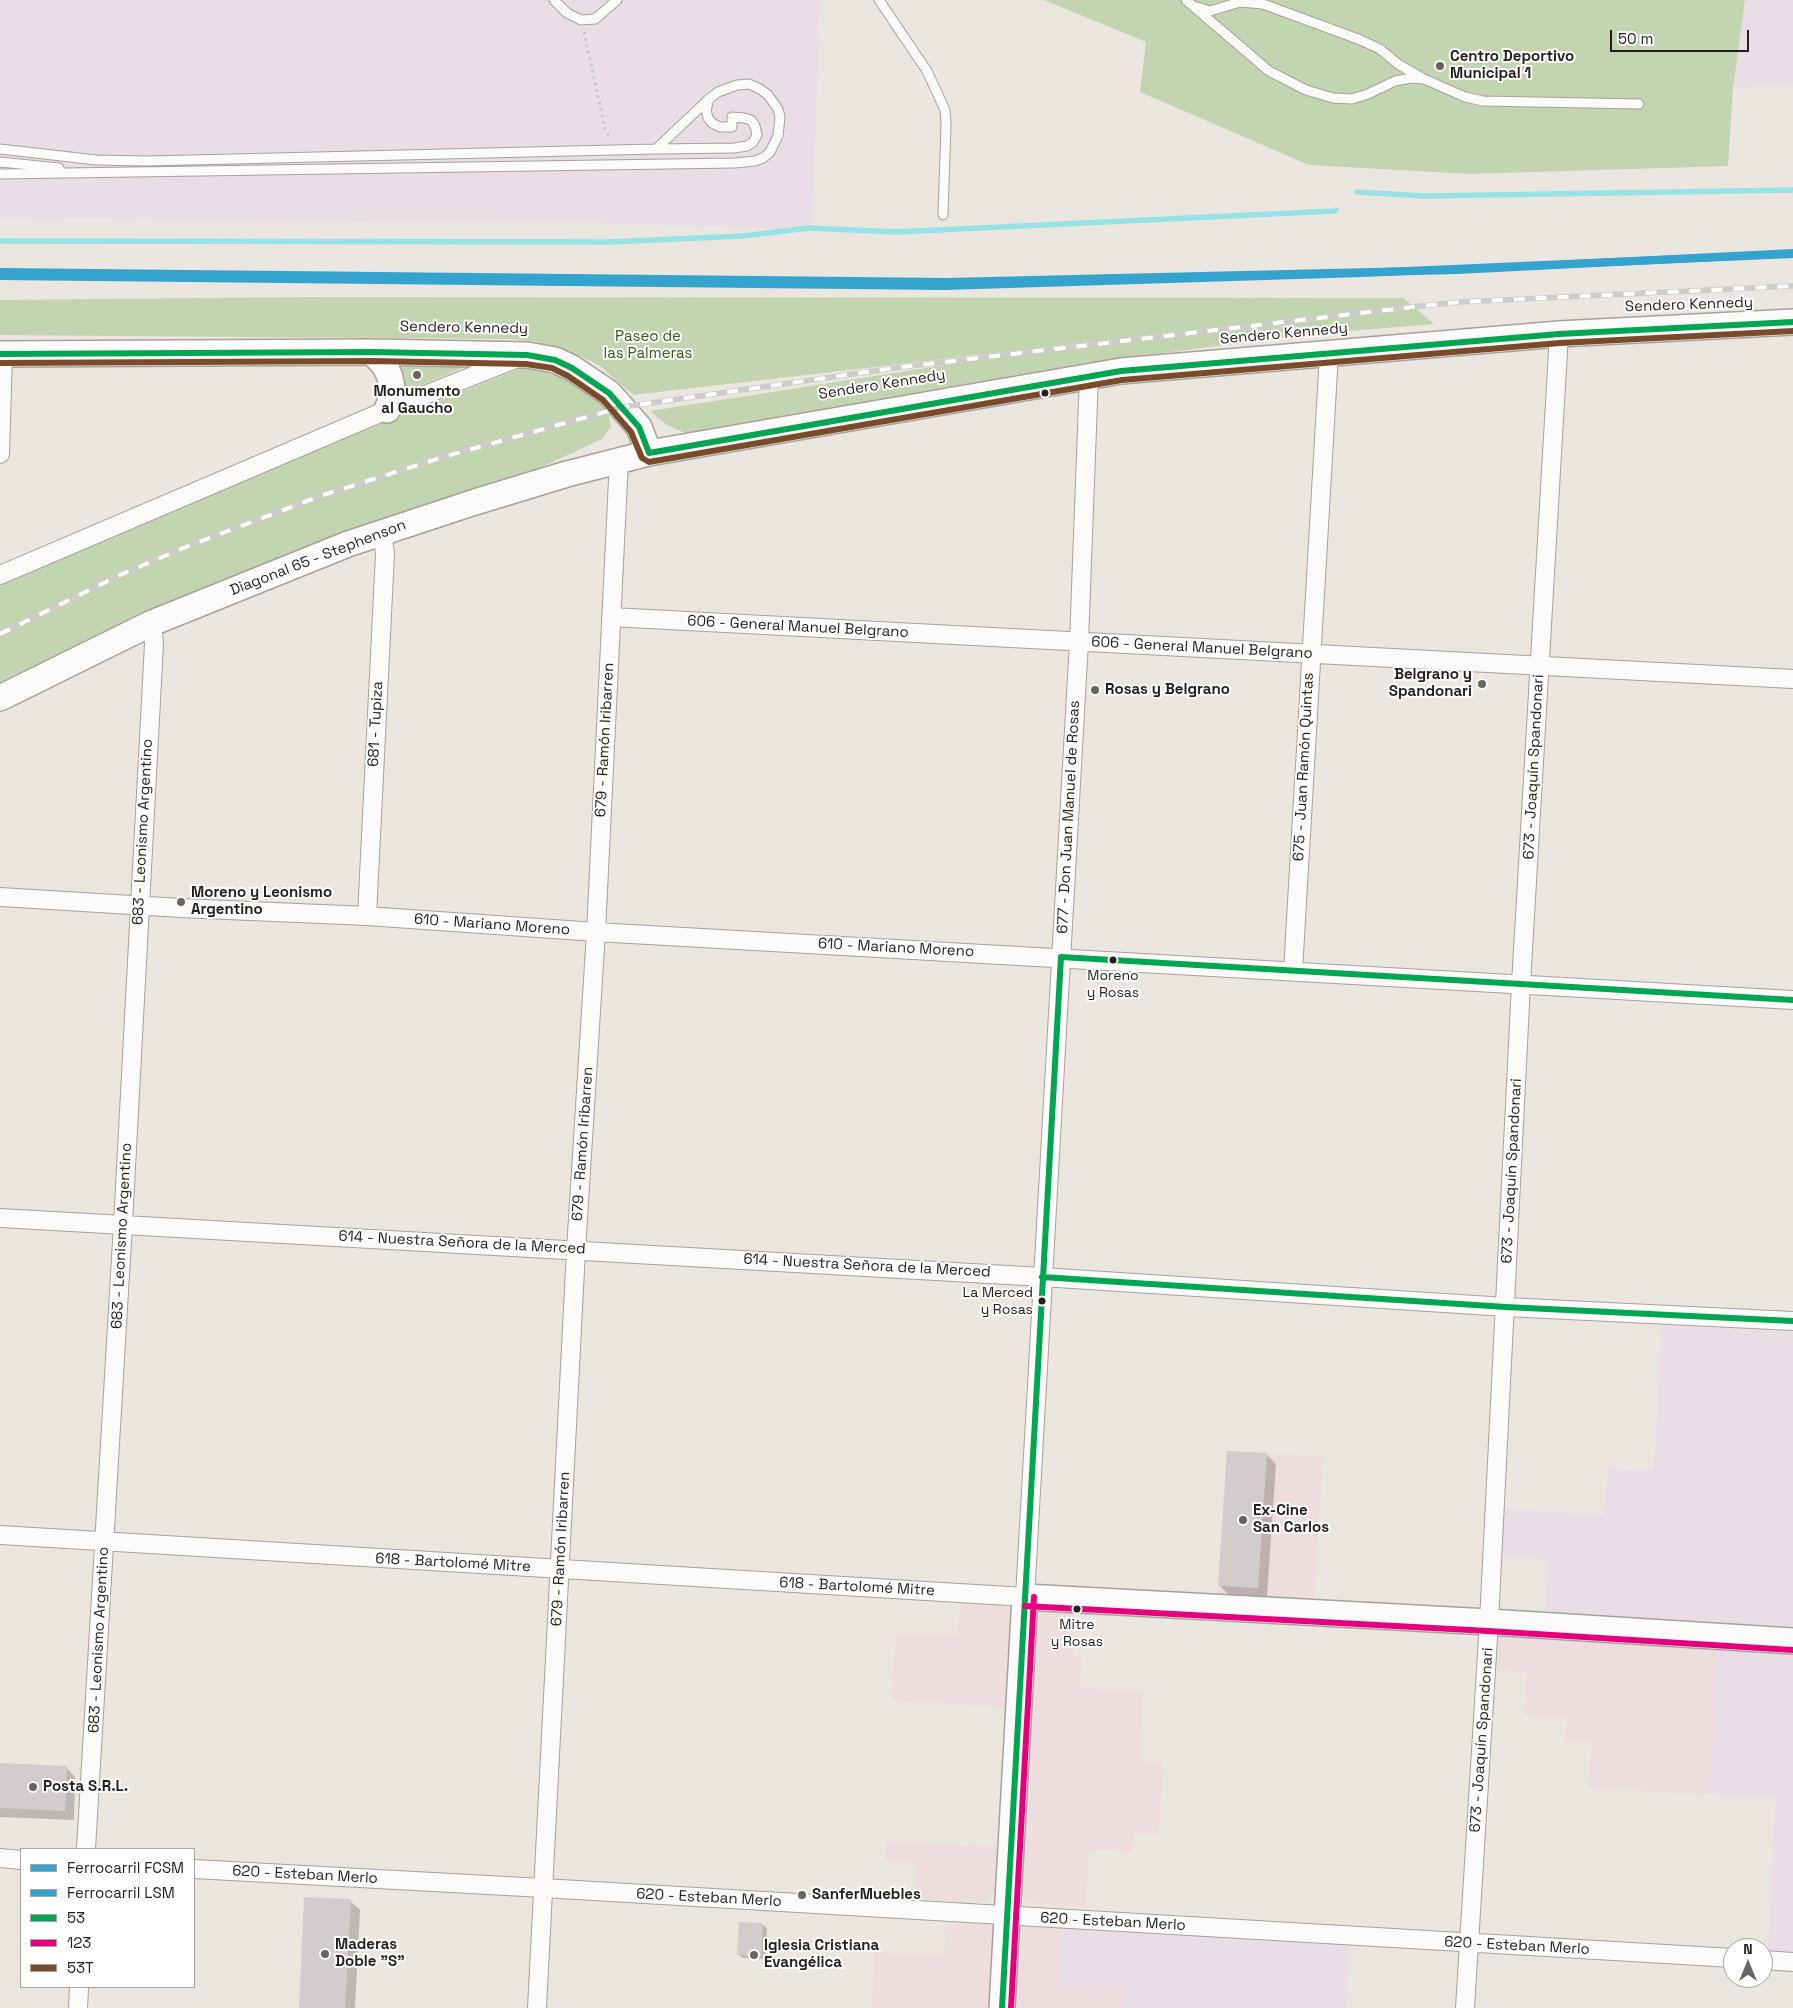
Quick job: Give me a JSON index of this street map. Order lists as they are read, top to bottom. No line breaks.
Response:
{"streets":{"street":["Diagonal 65 - Stephenson","606 - General Manuel Belgrano","681 - Tupiza","679 - Ramón Iribarren","675 - Juan Ramón Quintas","673 - Joaquín Spandonari","677 - Don Juan Manuel de Rosas","683 - Leonismo Argentino","610 - Mariano Moreno","614 - Nuestra Señora de la Merced","618 - Bartolomé Mitre","620 - Esteban Merlo"]},"crossings":[["Diagonal 65 - Stephenson","681 - Tupiza"],["Diagonal 65 - Stephenson","679 - Ramón Iribarren"],["Diagonal 65 - Stephenson","675 - Juan Ramón Quintas"],["Diagonal 65 - Stephenson","673 - Joaquín Spandonari"],["Diagonal 65 - Stephenson","677 - Don Juan Manuel de Rosas"],["Diagonal 65 - Stephenson","683 - Leonismo Argentino"],["606 - General Manuel Belgrano","679 - Ramón Iribarren"],["606 - General Manuel Belgrano","675 - Juan Ramón Quintas"],["606 - General Manuel Belgrano","673 - Joaquín Spandonari"],["606 - General Manuel Belgrano","677 - Don Juan Manuel de Rosas"],["681 - Tupiza","610 - Mariano Moreno"],["679 - Ramón Iribarren","610 - Mariano Moreno"],["679 - Ramón Iribarren","614 - Nuestra Señora de la Merced"],["679 - Ramón Iribarren","618 - Bartolomé Mitre"],["679 - Ramón Iribarren","620 - Esteban Merlo"],["675 - Juan Ramón Quintas","610 - Mariano Moreno"],["673 - Joaquín Spandonari","610 - Mariano Moreno"],["673 - Joaquín Spandonari","614 - Nuestra Señora de la Merced"],["673 - Joaquín Spandonari","620 - Esteban Merlo"],["677 - Don Juan Manuel de Rosas","610 - Mariano Moreno"],["677 - Don Juan Manuel de Rosas","614 - Nuestra Señora de la Merced"],["677 - Don Juan Manuel de Rosas","618 - Bartolomé Mitre"],["677 - Don Juan Manuel de Rosas","620 - Esteban Merlo"],["683 - Leonismo Argentino","610 - Mariano Moreno"],["683 - Leonismo Argentino","614 - Nuestra Señora de la Merced"],["683 - Leonismo Argentino","618 - Bartolomé Mitre"]],"parks":["Paseo de las Palmeras"],"places":["Centro Deportivo Municipal 1","Monumento al Gaucho","Belgrano y Spandonari","Rosas y Belgrano","Moreno y Leonismo Argentino","Moreno y Rosas","La Merced y Rosas","Ex-Cine San Carlos","Mitre y Rosas","Posta S.R.L.","SanferMuebles","Maderas Doble \"S\"","Iglesia Cristiana Evangélica"],"lines":["rail line LSM","rail line FCSM","transit line 53","transit line 53T","transit line 123"],"legend":["Ferrocarril FCSM","Ferrocarril LSM","53","123","53T"],"scale_bar":"50 m","north":"top"}
